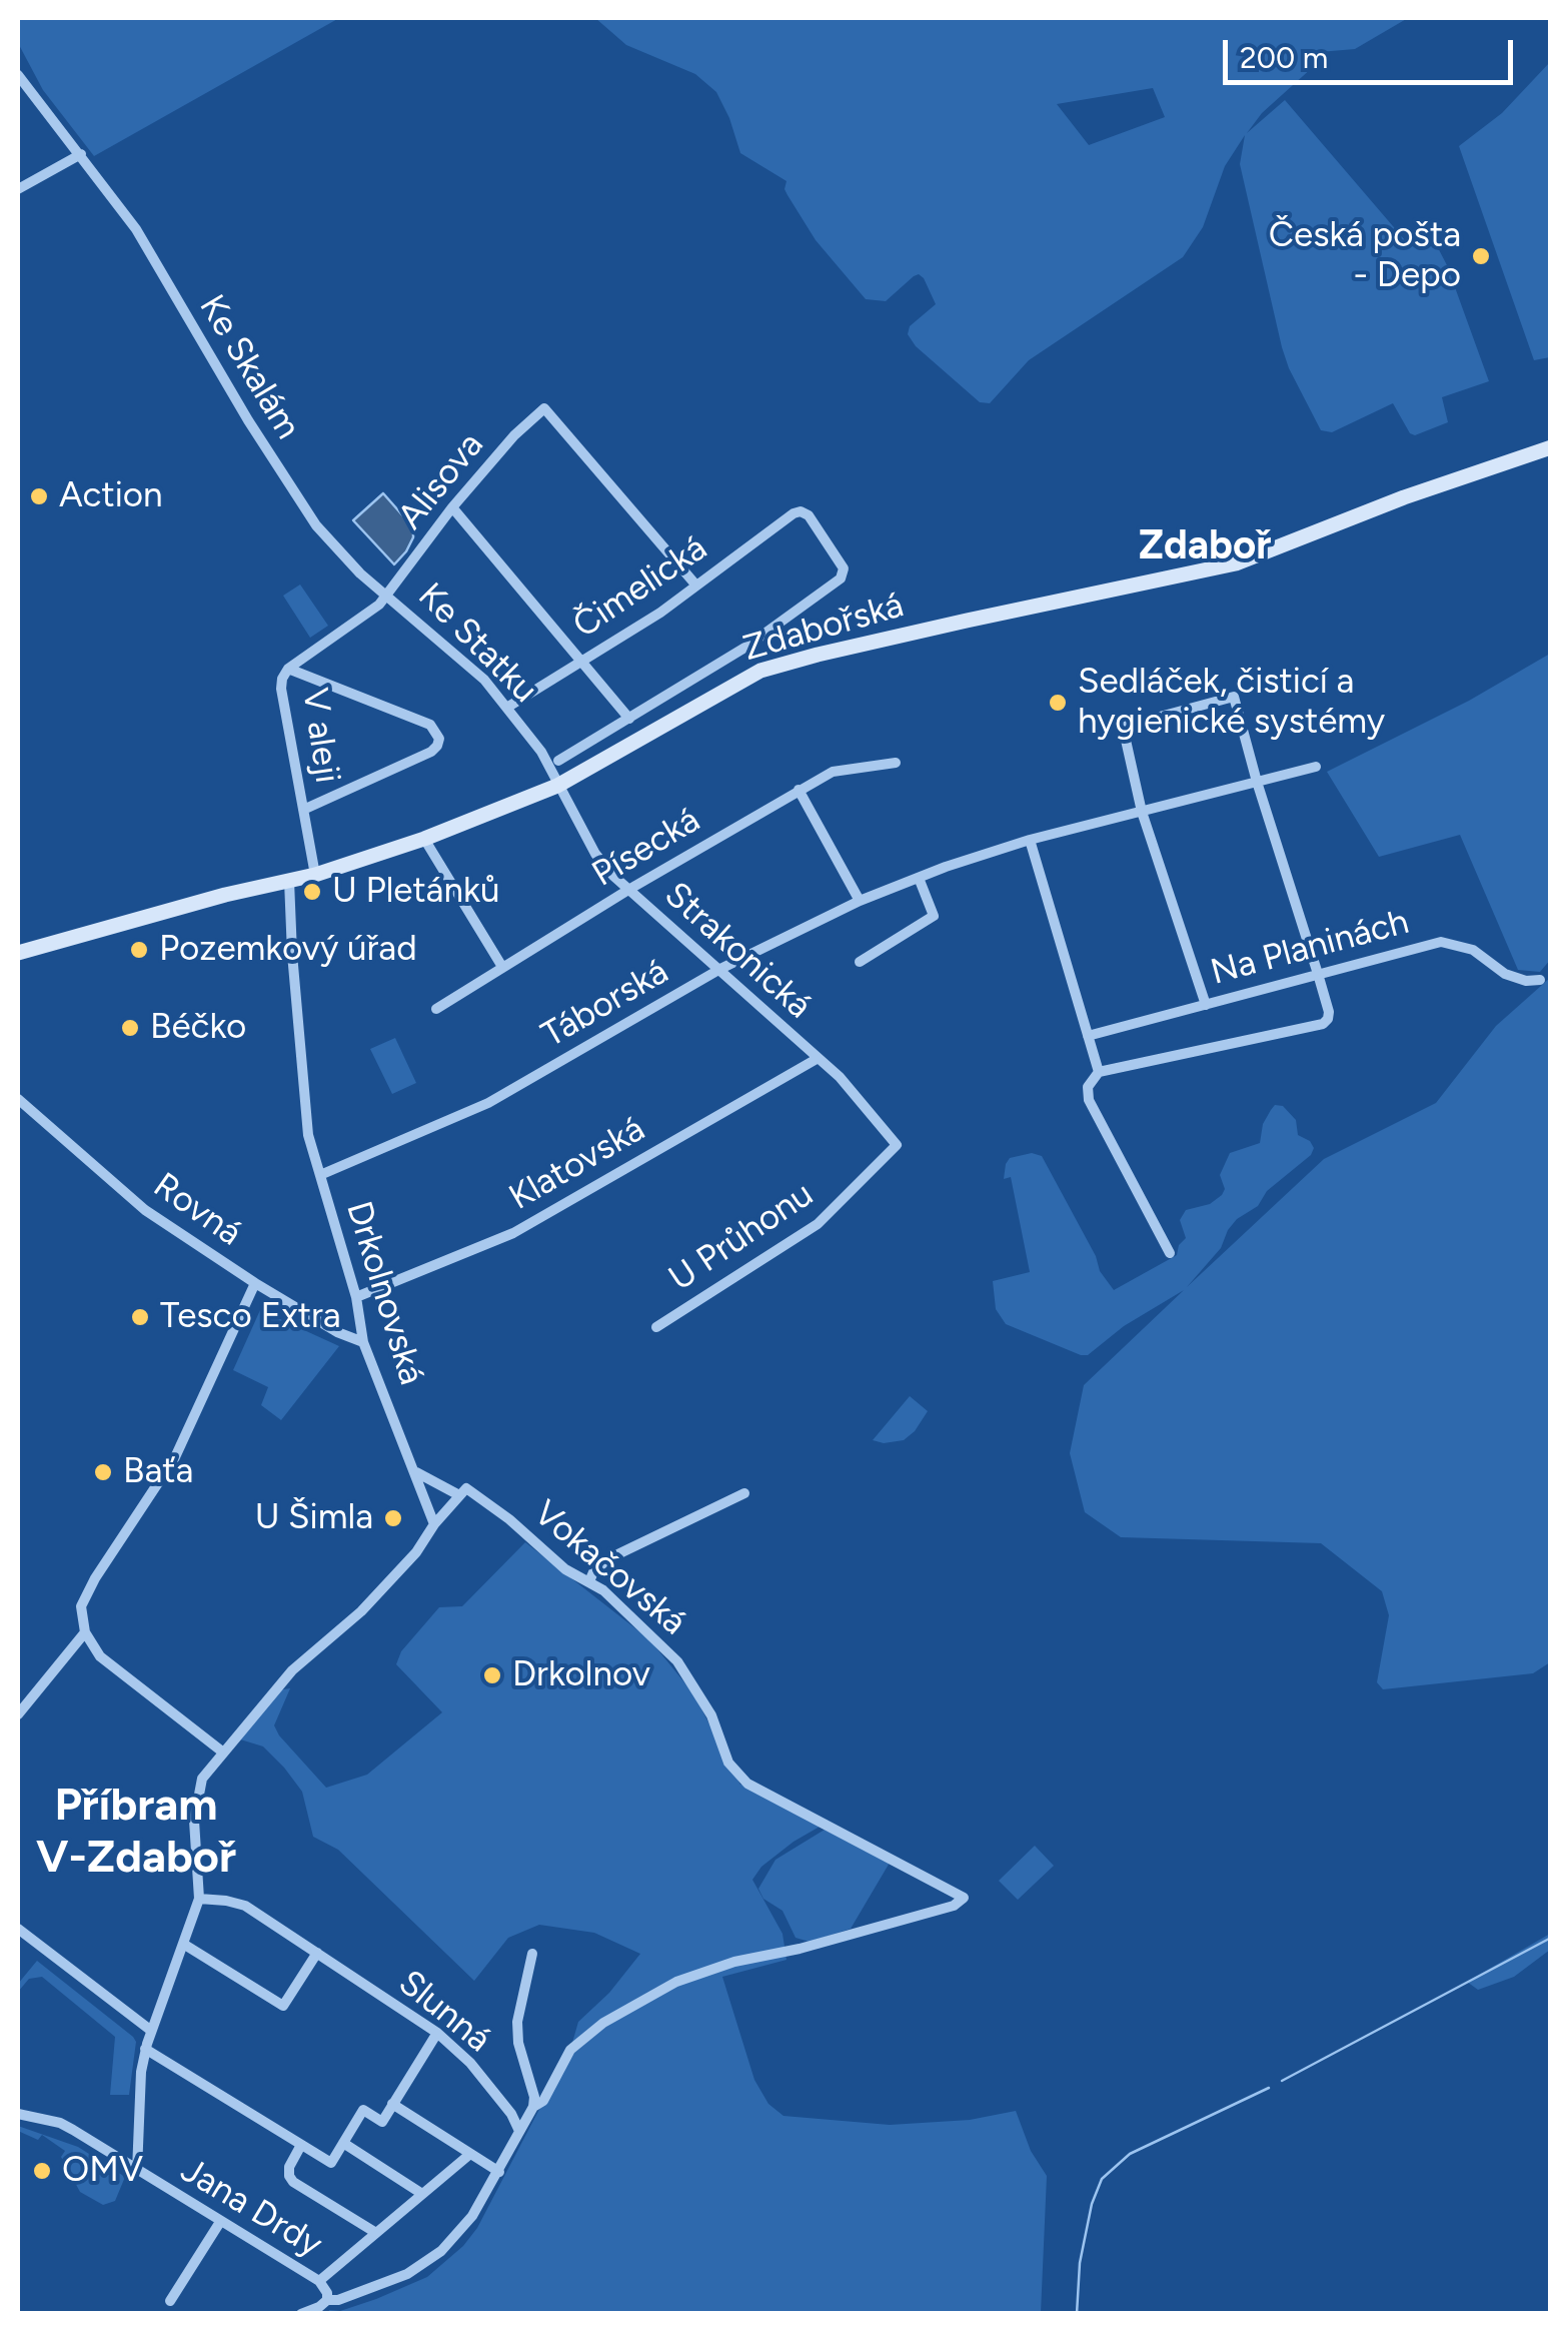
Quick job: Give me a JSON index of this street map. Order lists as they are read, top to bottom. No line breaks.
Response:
{"streets":{"street":["Ke Skalám","Alisova","Čimelická","Zdabořská","Ke Statku","V aleji","Písecká","Na Planinách","Strakonická","Táborská","Klatovská","Rovná","U Průhonu","Drkolnovská","Vokačovská","Slunná","Jana Drdy"]},"crossings":[["Ke Skalám","Alisova"],["Ke Skalám","Ke Statku"],["Ke Skalám","V aleji"],["Alisova","Čimelická"],["Alisova","Ke Statku"],["Alisova","V aleji"],["Čimelická","Zdabořská"],["Čimelická","Ke Statku"],["Zdabořská","Ke Statku"],["Zdabořská","V aleji"],["Zdabořská","Strakonická"],["Zdabořská","Drkolnovská"],["Ke Statku","V aleji"],["Ke Statku","Strakonická"],["Písecká","Strakonická"],["Strakonická","Táborská"],["Strakonická","Klatovská"],["Strakonická","U Průhonu"],["Táborská","Drkolnovská"],["Klatovská","Drkolnovská"],["Rovná","Drkolnovská"],["Drkolnovská","Vokačovská"]],"districts":["Zdaboř","Příbram V-Zdaboř"],"places":["Česká pošta - Depo","Action","Sedláček, čisticí a hygienické systémy","U Pletánků","Pozemkový úřad","Béčko","Tesco Extra","Baťa","U Šimla","Drkolnov","OMV"],"scale_bar":"200 m"}
